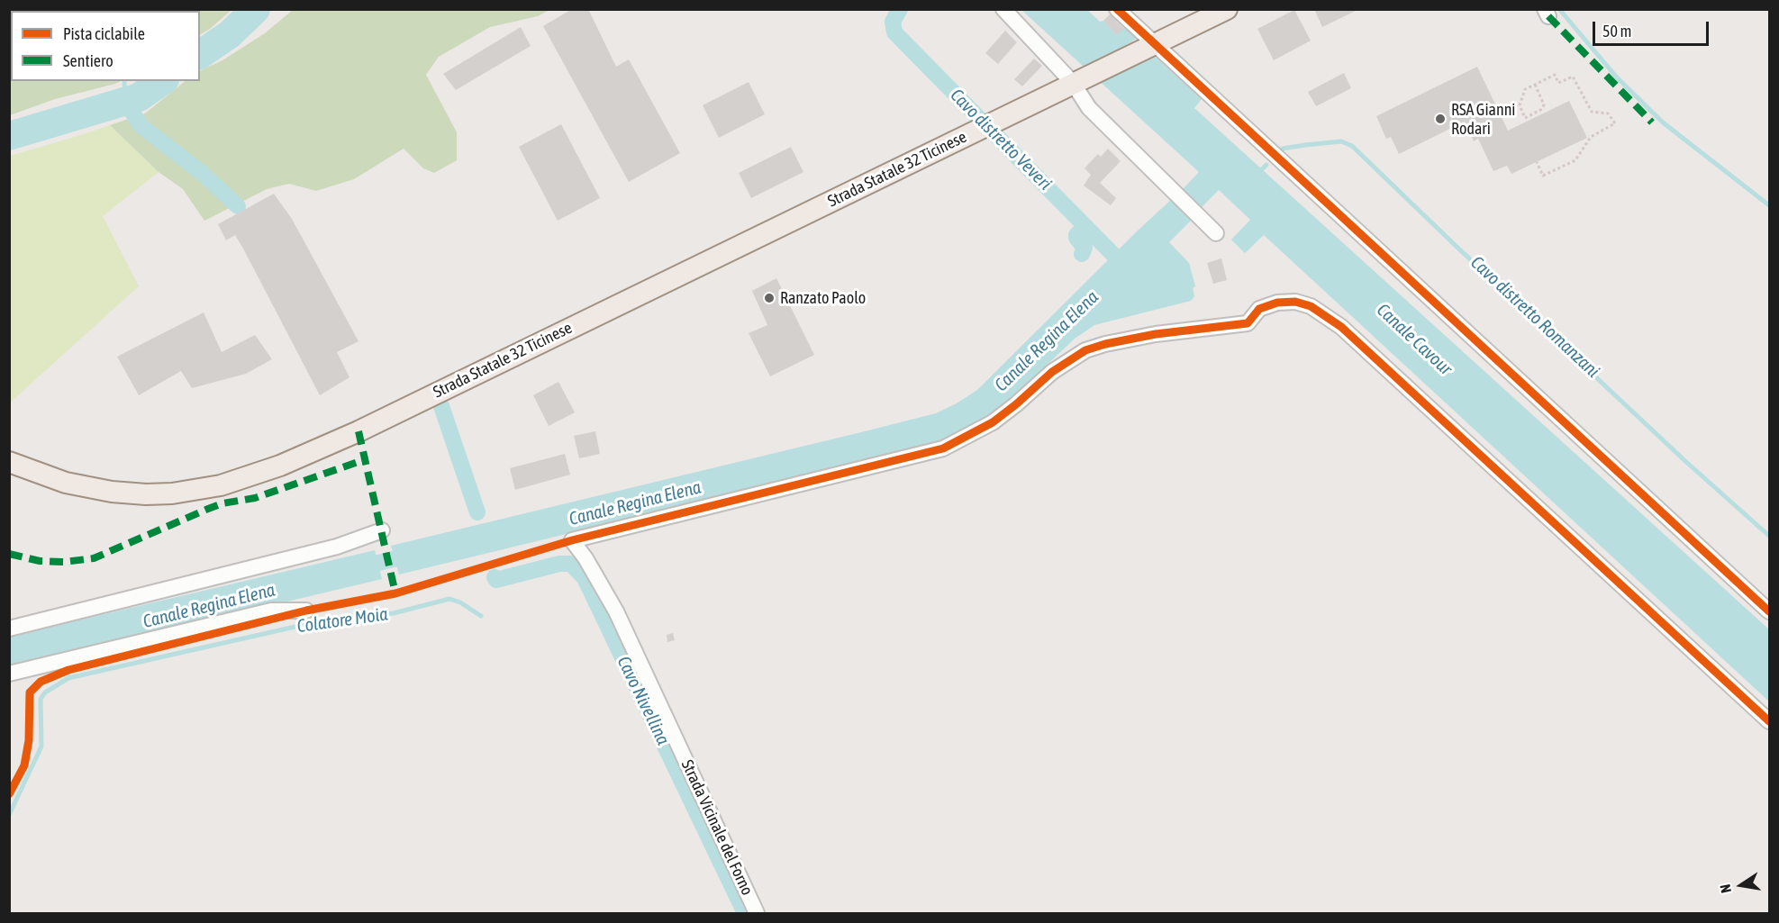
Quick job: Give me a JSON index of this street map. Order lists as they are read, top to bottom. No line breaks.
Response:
{"streets":{"main road":["Strada Statale 32 Ticinese"],"street":["Strada Vicinale del Forno"]},"water":["Cavo distretto Veveri","Cavo distretto Romanzani","Canale Cavour","Canale Regina Elena","Colatore Moia","Cavo Nivellina"],"places":["RSA Gianni Rodari","Ranzato Paolo"],"legend":["Pista ciclabile","Sentiero"],"scale_bar":"50 m","north":"left"}
